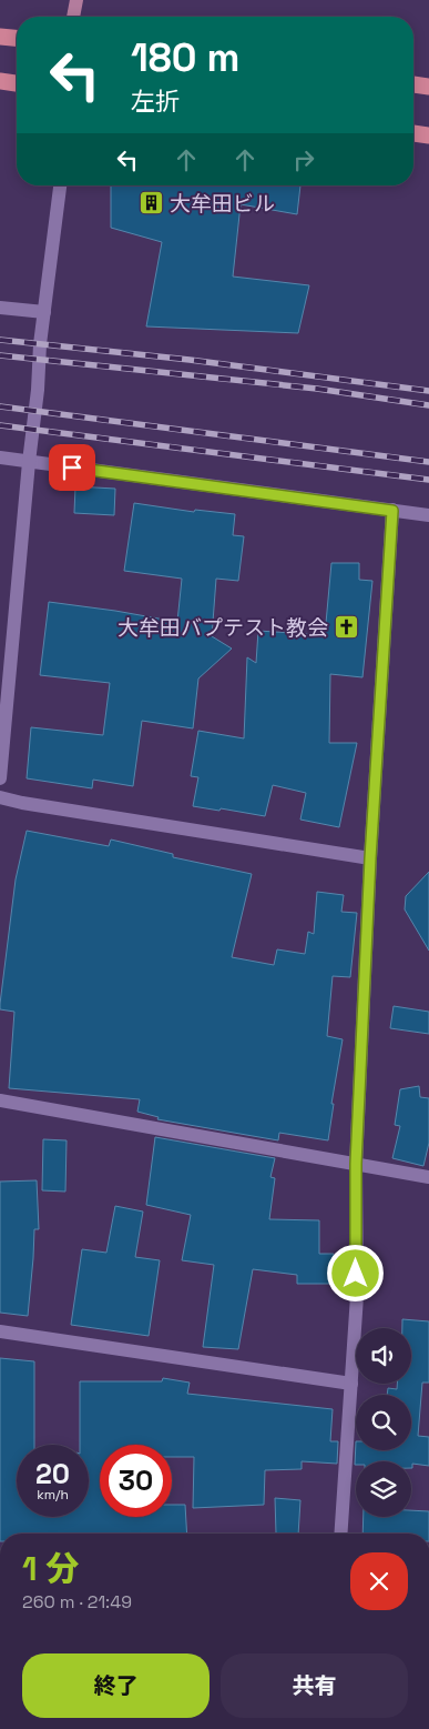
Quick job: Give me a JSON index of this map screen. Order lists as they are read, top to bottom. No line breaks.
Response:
{"places":{"building":["大牟田ビル"],"church":["大牟田バプテスト教会"]},"page":{"turn":["180 m","左折"],"speed":"20 km/h","limit":"30","heading":["1 分","260 m · 21:49"],"buttons":["終了","共有"]}}
